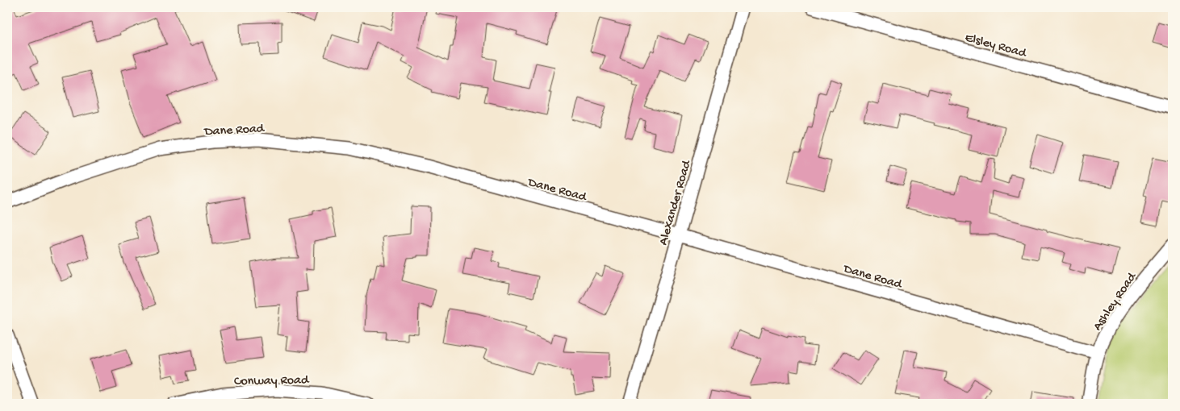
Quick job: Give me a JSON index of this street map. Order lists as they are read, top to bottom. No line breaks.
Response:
{"streets":{"street":["Elsley Road","Dane Road","Alexander Road","Ashley Road","Conway Road"]},"crossings":[["Dane Road","Alexander Road"],["Dane Road","Ashley Road"]]}
